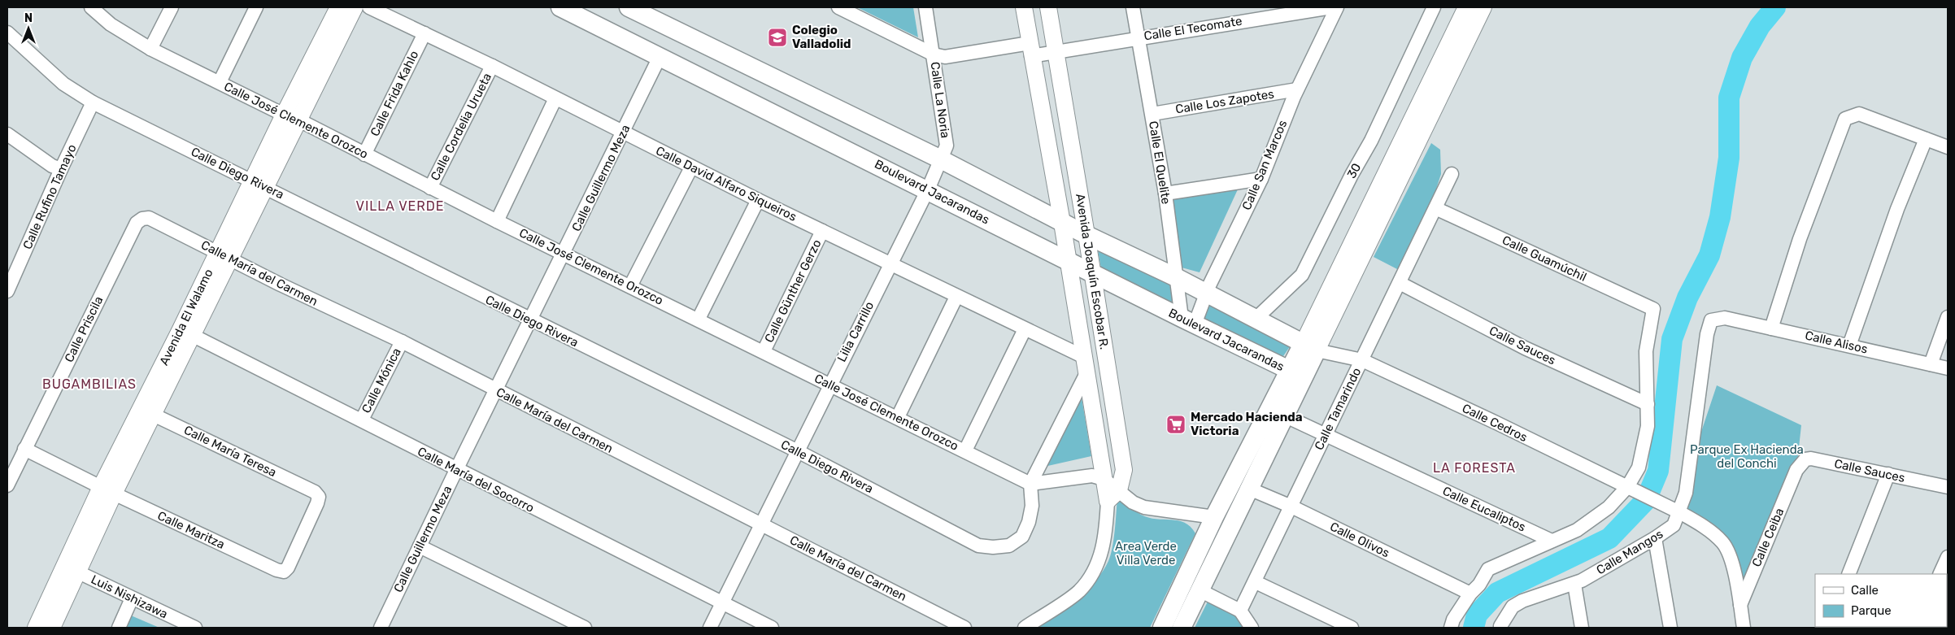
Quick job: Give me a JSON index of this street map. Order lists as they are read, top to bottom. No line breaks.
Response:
{"streets":{"main road":["Boulevard Jacarandas"],"street":["Calle El Tecomate","Calle Frida Kahlo","Calle La Noria","Calle Los Zapotes","Calle José Clemente Orozco","Calle Cordelia Urueta","Calle El Quelite","Calle San Marcos","30","Calle Diego Rivera","Calle Guillermo Meza","Calle David Alfaro Siqueiros","Calle Rufino Tamayo","Calle Guamúchil","Avenida Joaquín Escobar R.","Calle María del Carmen","Calle Günther Gerzo","Avenida El Walamo","Calle Priscila","Lilia Carrillo","Calle Alisos","Calle Sauces","Calle Mónica","Calle Tamarindo","Calle Cedros","Calle María Teresa","Calle María del Socorro","Calle Eucaliptos","Calle Maritza","Calle Ceiba","Calle Olivos","Calle Mangos","Luis Nishizawa"]},"crossings":[["Calle El Tecomate","Calle El Quelite"],["Calle El Tecomate","Avenida Joaquín Escobar R."],["Calle Frida Kahlo","Calle José Clemente Orozco"],["Calle Frida Kahlo","Calle David Alfaro Siqueiros"],["Calle La Noria","Boulevard Jacarandas"],["Calle La Noria","Lilia Carrillo"],["Calle Los Zapotes","Calle El Quelite"],["Calle Los Zapotes","Calle San Marcos"],["Calle José Clemente Orozco","Calle Cordelia Urueta"],["Calle José Clemente Orozco","Calle Diego Rivera"],["Calle José Clemente Orozco","Calle Guillermo Meza"],["Calle José Clemente Orozco","Calle Günther Gerzo"],["Calle José Clemente Orozco","Avenida El Walamo"],["Calle José Clemente Orozco","Lilia Carrillo"],["Calle Cordelia Urueta","Calle David Alfaro Siqueiros"],["Calle El Quelite","Calle San Marcos"],["Calle El Quelite","Boulevard Jacarandas"],["Calle San Marcos","Boulevard Jacarandas"],["Calle Diego Rivera","Calle Guillermo Meza"],["Calle Diego Rivera","Calle Rufino Tamayo"],["Calle Diego Rivera","Avenida El Walamo"],["Calle Diego Rivera","Lilia Carrillo"],["Calle Guillermo Meza","Calle David Alfaro Siqueiros"],["Calle Guillermo Meza","Boulevard Jacarandas"],["Calle Guillermo Meza","Calle María del Carmen"],["Calle Guillermo Meza","Calle María del Socorro"],["Calle David Alfaro Siqueiros","Avenida Joaquín Escobar R."],["Calle David Alfaro Siqueiros","Calle Günther Gerzo"],["Calle David Alfaro Siqueiros","Lilia Carrillo"],["Boulevard Jacarandas","Avenida Joaquín Escobar R."],["Boulevard Jacarandas","Lilia Carrillo"],["Calle Guamúchil","Calle Sauces"],["Calle Guamúchil","Calle Tamarindo"],["Calle María del Carmen","Avenida El Walamo"],["Calle María del Carmen","Calle Priscila"],["Calle María del Carmen","Lilia Carrillo"],["Calle María del Carmen","Calle Mónica"],["Avenida El Walamo","Calle María Teresa"],["Avenida El Walamo","Calle María del Socorro"],["Avenida El Walamo","Calle Maritza"],["Avenida El Walamo","Luis Nishizawa"],["Calle Priscila","Calle Maritza"],["Lilia Carrillo","Calle María del Socorro"],["Calle Alisos","Calle Mangos"],["Calle Sauces","Calle Tamarindo"],["Calle Sauces","Calle Ceiba"],["Calle Mónica","Calle María del Socorro"],["Calle Tamarindo","Calle Cedros"],["Calle Tamarindo","Calle Eucaliptos"],["Calle Tamarindo","Calle Olivos"],["Calle Cedros","Calle Ceiba"],["Calle Cedros","Calle Mangos"],["Calle María Teresa","Calle Maritza"],["Calle Ceiba","Calle Mangos"]],"districts":["VILLA VERDE","BUGAMBILIAS","LA FORESTA"],"parks":["Parque Ex Hacienda del Conchi","Area Verde Villa Verde"],"places":{"school or university":["Colegio Valladolid"],"supermarket":["Mercado Hacienda Victoria"]},"legend":["Calle","Parque"],"north":"top"}
